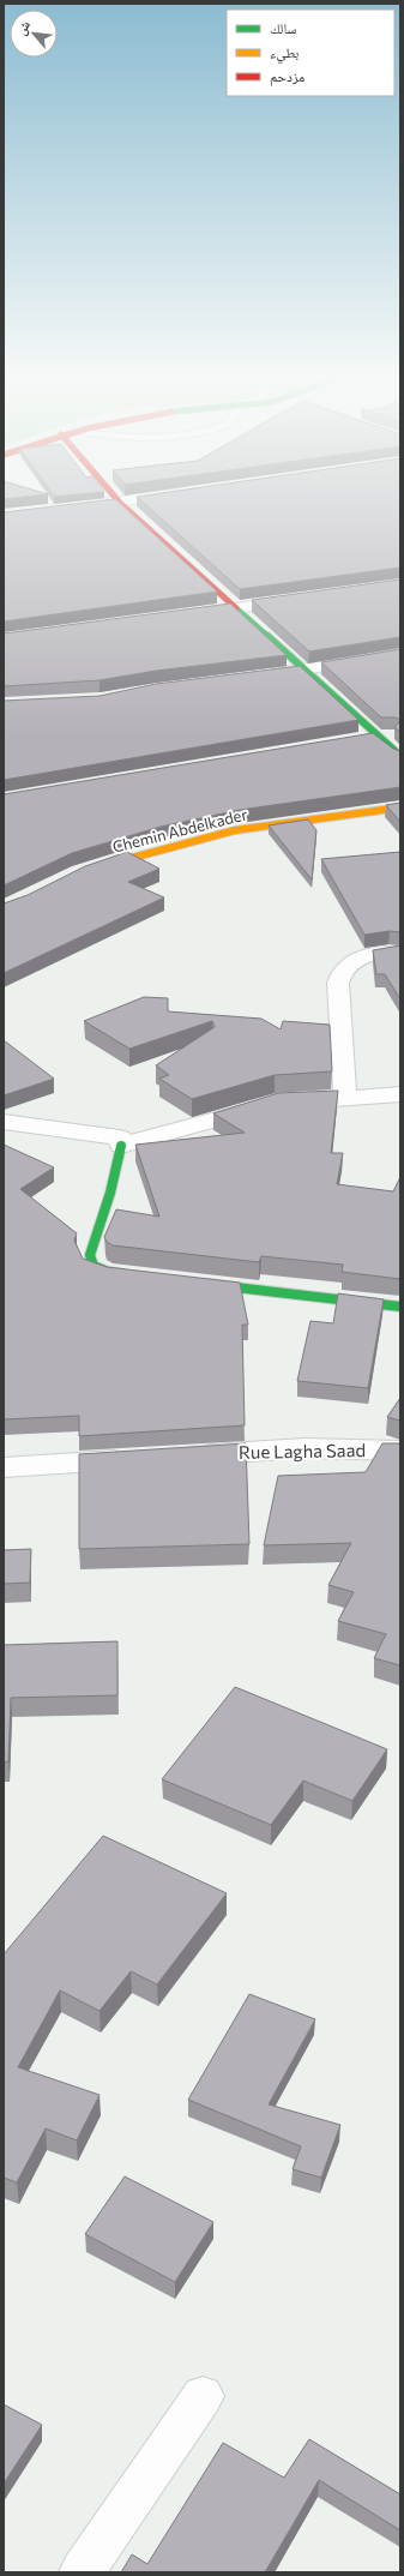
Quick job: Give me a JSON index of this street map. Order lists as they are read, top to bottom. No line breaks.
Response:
{"streets":{"street":["Chemin Abdelkader","Rue Lagha Saad"]},"legend":["سالك","بطيء","مزدحم"],"north":"top left"}
